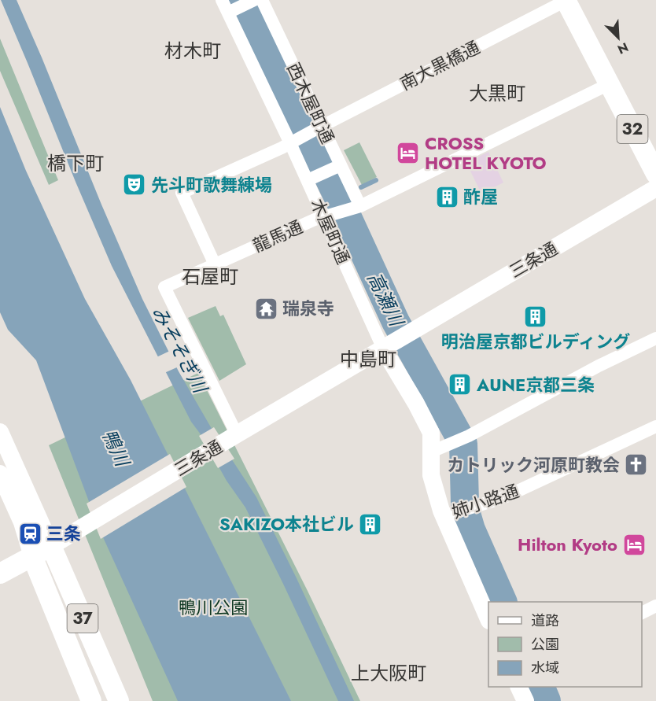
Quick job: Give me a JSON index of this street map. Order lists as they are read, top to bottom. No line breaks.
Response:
{"streets":{"main road":["32","三条通","37"],"street":["南大黒橋通","西木屋町通","木屋町通","龍馬通","姉小路通"]},"crossings":[["南大黒橋通","西木屋町通"],["南大黒橋通","32"],["南大黒橋通","木屋町通"],["西木屋町通","龍馬通"],["木屋町通","龍馬通"],["木屋町通","三条通"],["木屋町通","姉小路通"],["龍馬通","三条通"],["三条通","37"]],"districts":["材木町","大黒町","橋下町","石屋町","中島町","上大阪町"],"water":["高瀬川","みそそぎ川","鴨川"],"parks":["鴨川公園"],"places":{"hotel":["CROSS HOTEL KYOTO","Hilton Kyoto"],"theatre":["先斗町歌舞練場"],"building":["酢屋","明治屋京都ビルディング","AUNE京都三条","SAKIZO本社ビル"],"temple":["瑞泉寺"],"church":["カトリック河原町教会"],"station":["三条"]},"legend":["道路","公園","水域"],"north":"bottom right"}
